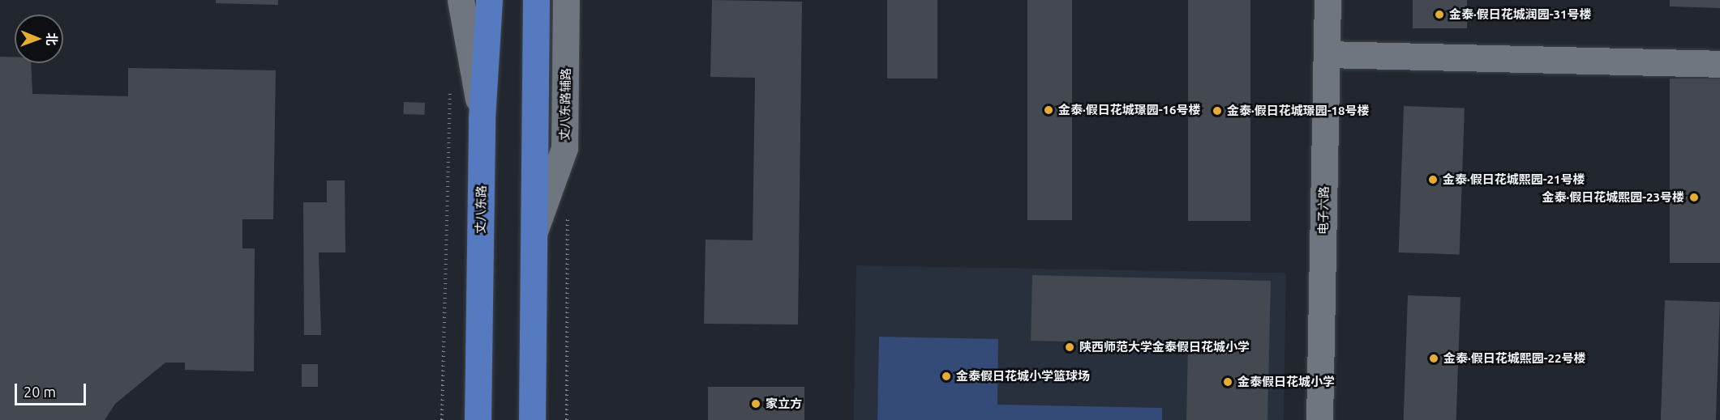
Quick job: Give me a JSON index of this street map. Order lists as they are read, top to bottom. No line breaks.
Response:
{"streets":{"main road":["丈八东路"],"street":["丈八东路辅路","电子六路"]},"places":["金泰·假日花城润园-31号楼","金泰·假日花城璟园-16号楼","金泰·假日花城璟园-18号楼","金泰·假日花城熙园-21号楼","金泰·假日花城熙园-23号楼","陕西师范大学金泰假日花城小学","金泰·假日花城熙园-22号楼","金泰假日花城小学篮球场","金泰假日花城小学","家立方"],"scale_bar":"20 m","north":"right"}
